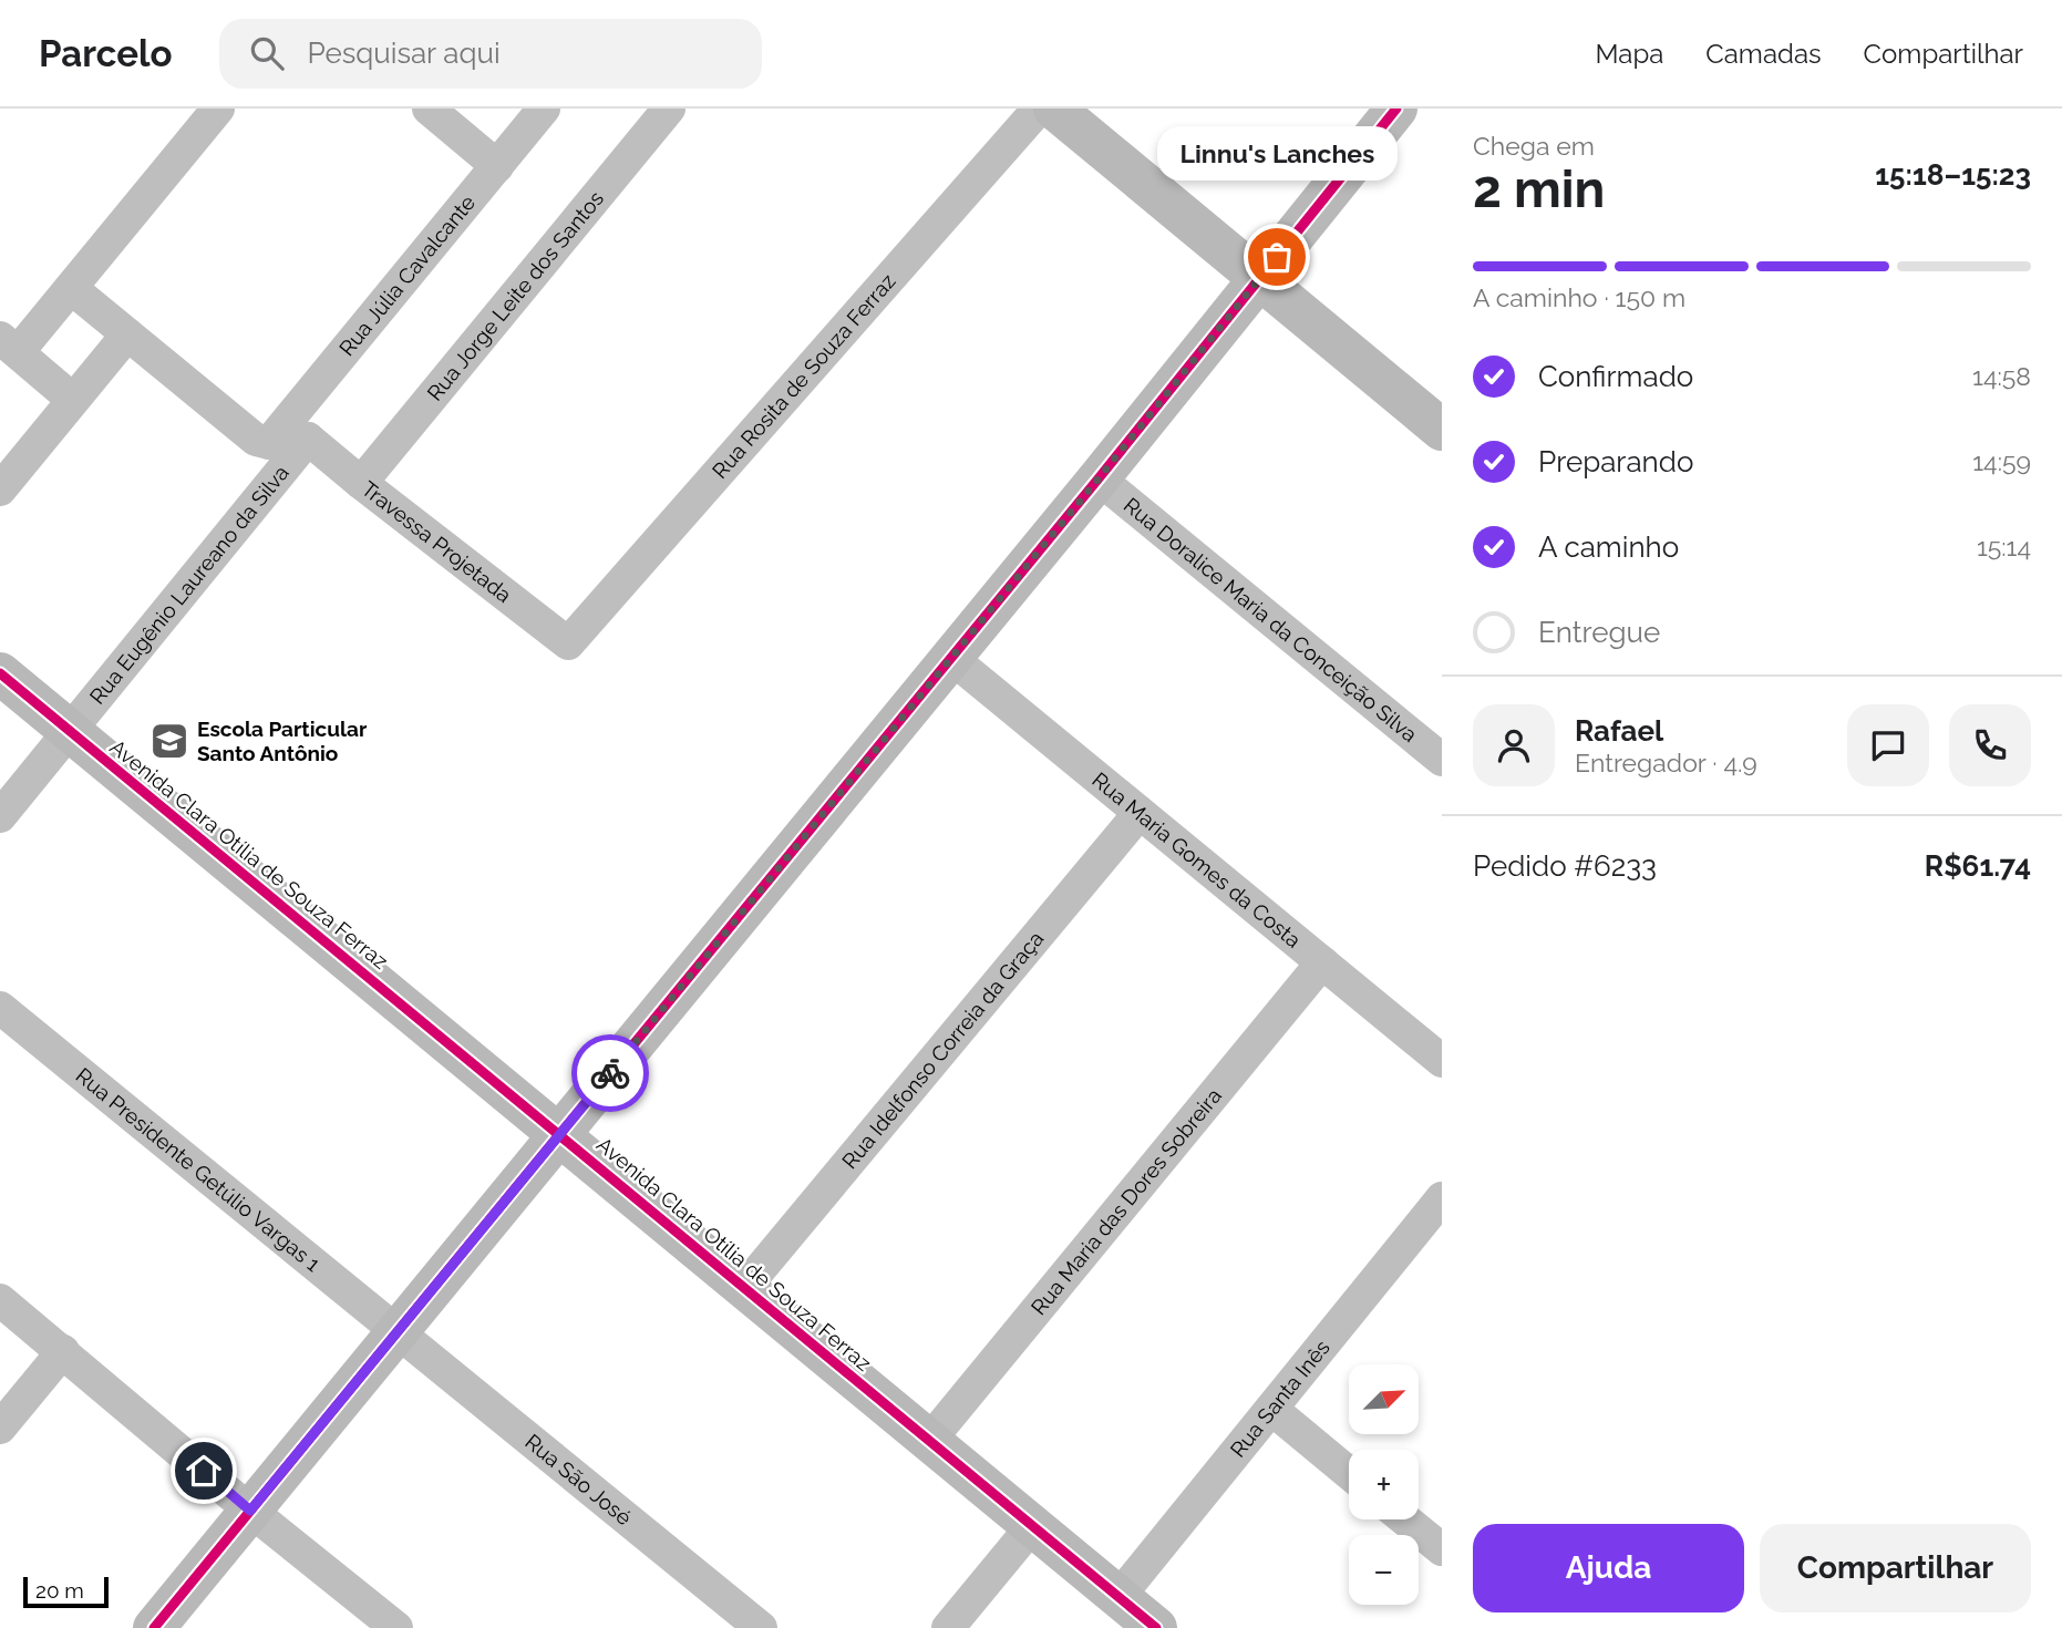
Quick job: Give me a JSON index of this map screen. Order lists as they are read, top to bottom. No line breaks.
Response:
{"streets":{"street":["Rua Júlia Cavalcante","Rua Jorge Leite dos Santos","Rua Rosita de Souza Ferraz","Travessa Projetada","Rua Eugênio Laureano da Silva","Rua Doralice Maria da Conceição Silva","Avenida Clara Otília de Souza Ferraz","Rua Maria Gomes da Costa","Rua Idelfonso Correia da Graça","Rua Presidente Getúlio Vargas 1","Rua Maria das Dores Sobreira","Rua Santa Inês","Rua São José"]},"crossings":[["Rua Jorge Leite dos Santos","Travessa Projetada"],["Rua Rosita de Souza Ferraz","Travessa Projetada"],["Travessa Projetada","Rua Eugênio Laureano da Silva"],["Rua Eugênio Laureano da Silva","Avenida Clara Otília de Souza Ferraz"],["Avenida Clara Otília de Souza Ferraz","Rua Idelfonso Correia da Graça"],["Avenida Clara Otília de Souza Ferraz","Rua Maria das Dores Sobreira"],["Avenida Clara Otília de Souza Ferraz","Rua Santa Inês"],["Rua Maria Gomes da Costa","Rua Idelfonso Correia da Graça"],["Rua Maria Gomes da Costa","Rua Maria das Dores Sobreira"],["Rua Presidente Getúlio Vargas 1","Rua São José"]],"places":{"other":["Linnu's Lanches"],"school or university":["Escola Particular Santo Antônio"]},"scale_bar":"20 m","north":"top right","page":{"header":"Parcelo","search":"Pesquisar aqui","nav":["Mapa","Camadas","Compartilhar"],"heading":["2 min","Chega em","15:18–15:23"],"panel":["Rafael","Entregador · 4.9","Pedido #6233","R$61.74"],"bubble":"Linnu's Lanches","bar":"A caminho · 150 m","list":[["Confirmado","14:58"],["Preparando","14:59"],["A caminho","15:14"],"Entregue"],"map_buttons":["+","−"],"buttons":["Ajuda","Compartilhar"],"scale":"20 m"}}
